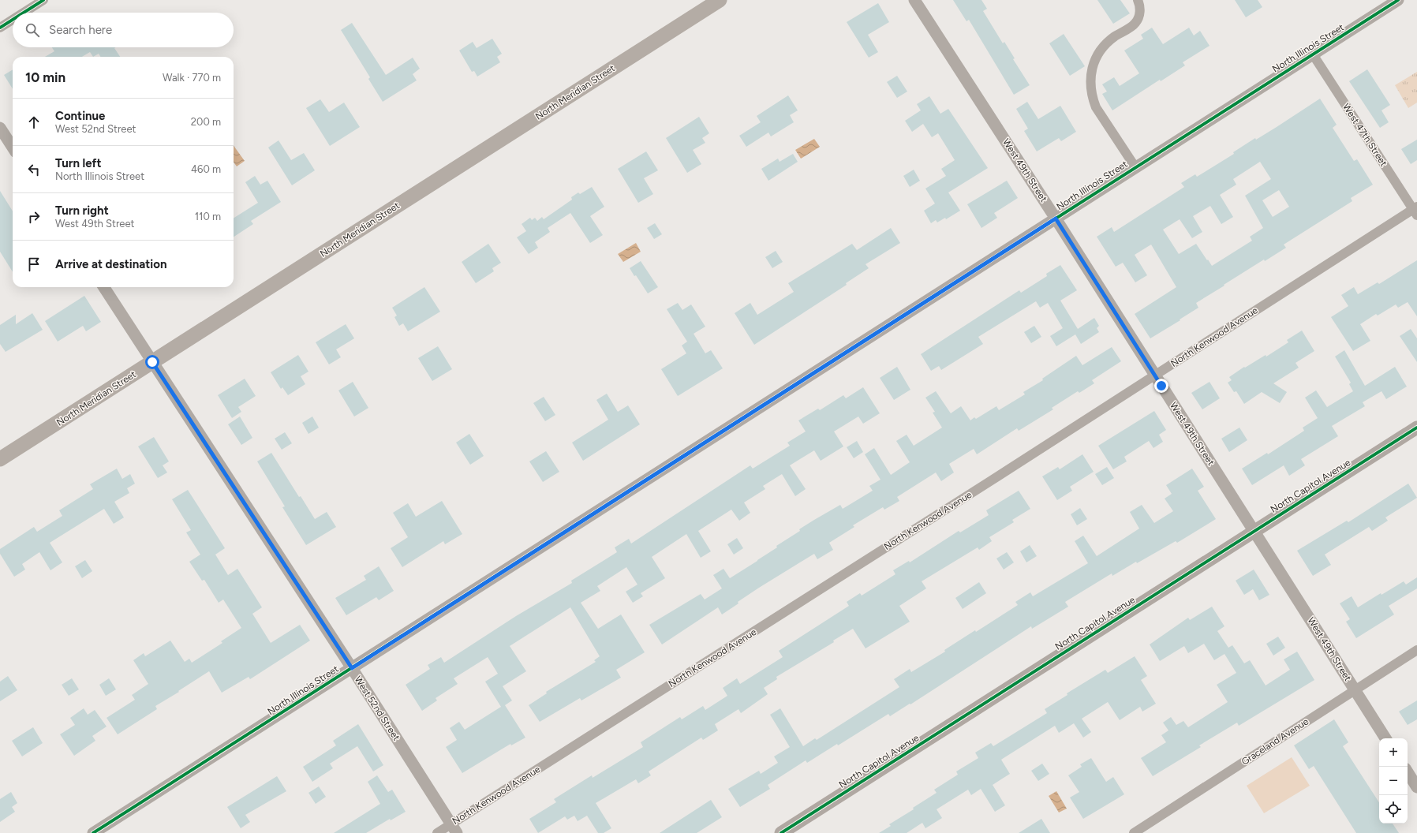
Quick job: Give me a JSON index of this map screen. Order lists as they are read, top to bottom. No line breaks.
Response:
{"streets":{"main road":["North Meridian Street","North Capitol Avenue"],"street":["North Illinois Street","West 47th Street","West 49th Street","North Kenwood Avenue","West 52nd Street","Graceland Avenue"]},"crossings":[["North Illinois Street","West 47th Street"],["North Illinois Street","West 49th Street"],["North Illinois Street","West 52nd Street"],["North Meridian Street","West 52nd Street"],["West 47th Street","North Kenwood Avenue"],["West 49th Street","North Kenwood Avenue"],["West 49th Street","North Capitol Avenue"],["West 49th Street","Graceland Avenue"],["North Kenwood Avenue","West 52nd Street"]],"page":{"search":"Search here","heading":["10 min","Walk · 770 m"],"list":[["Continue","West 52nd Street","200 m"],["Turn left","North Illinois Street","460 m"],["Turn right","West 49th Street","110 m"],"Arrive at destination"],"map_buttons":["+","−"]}}
